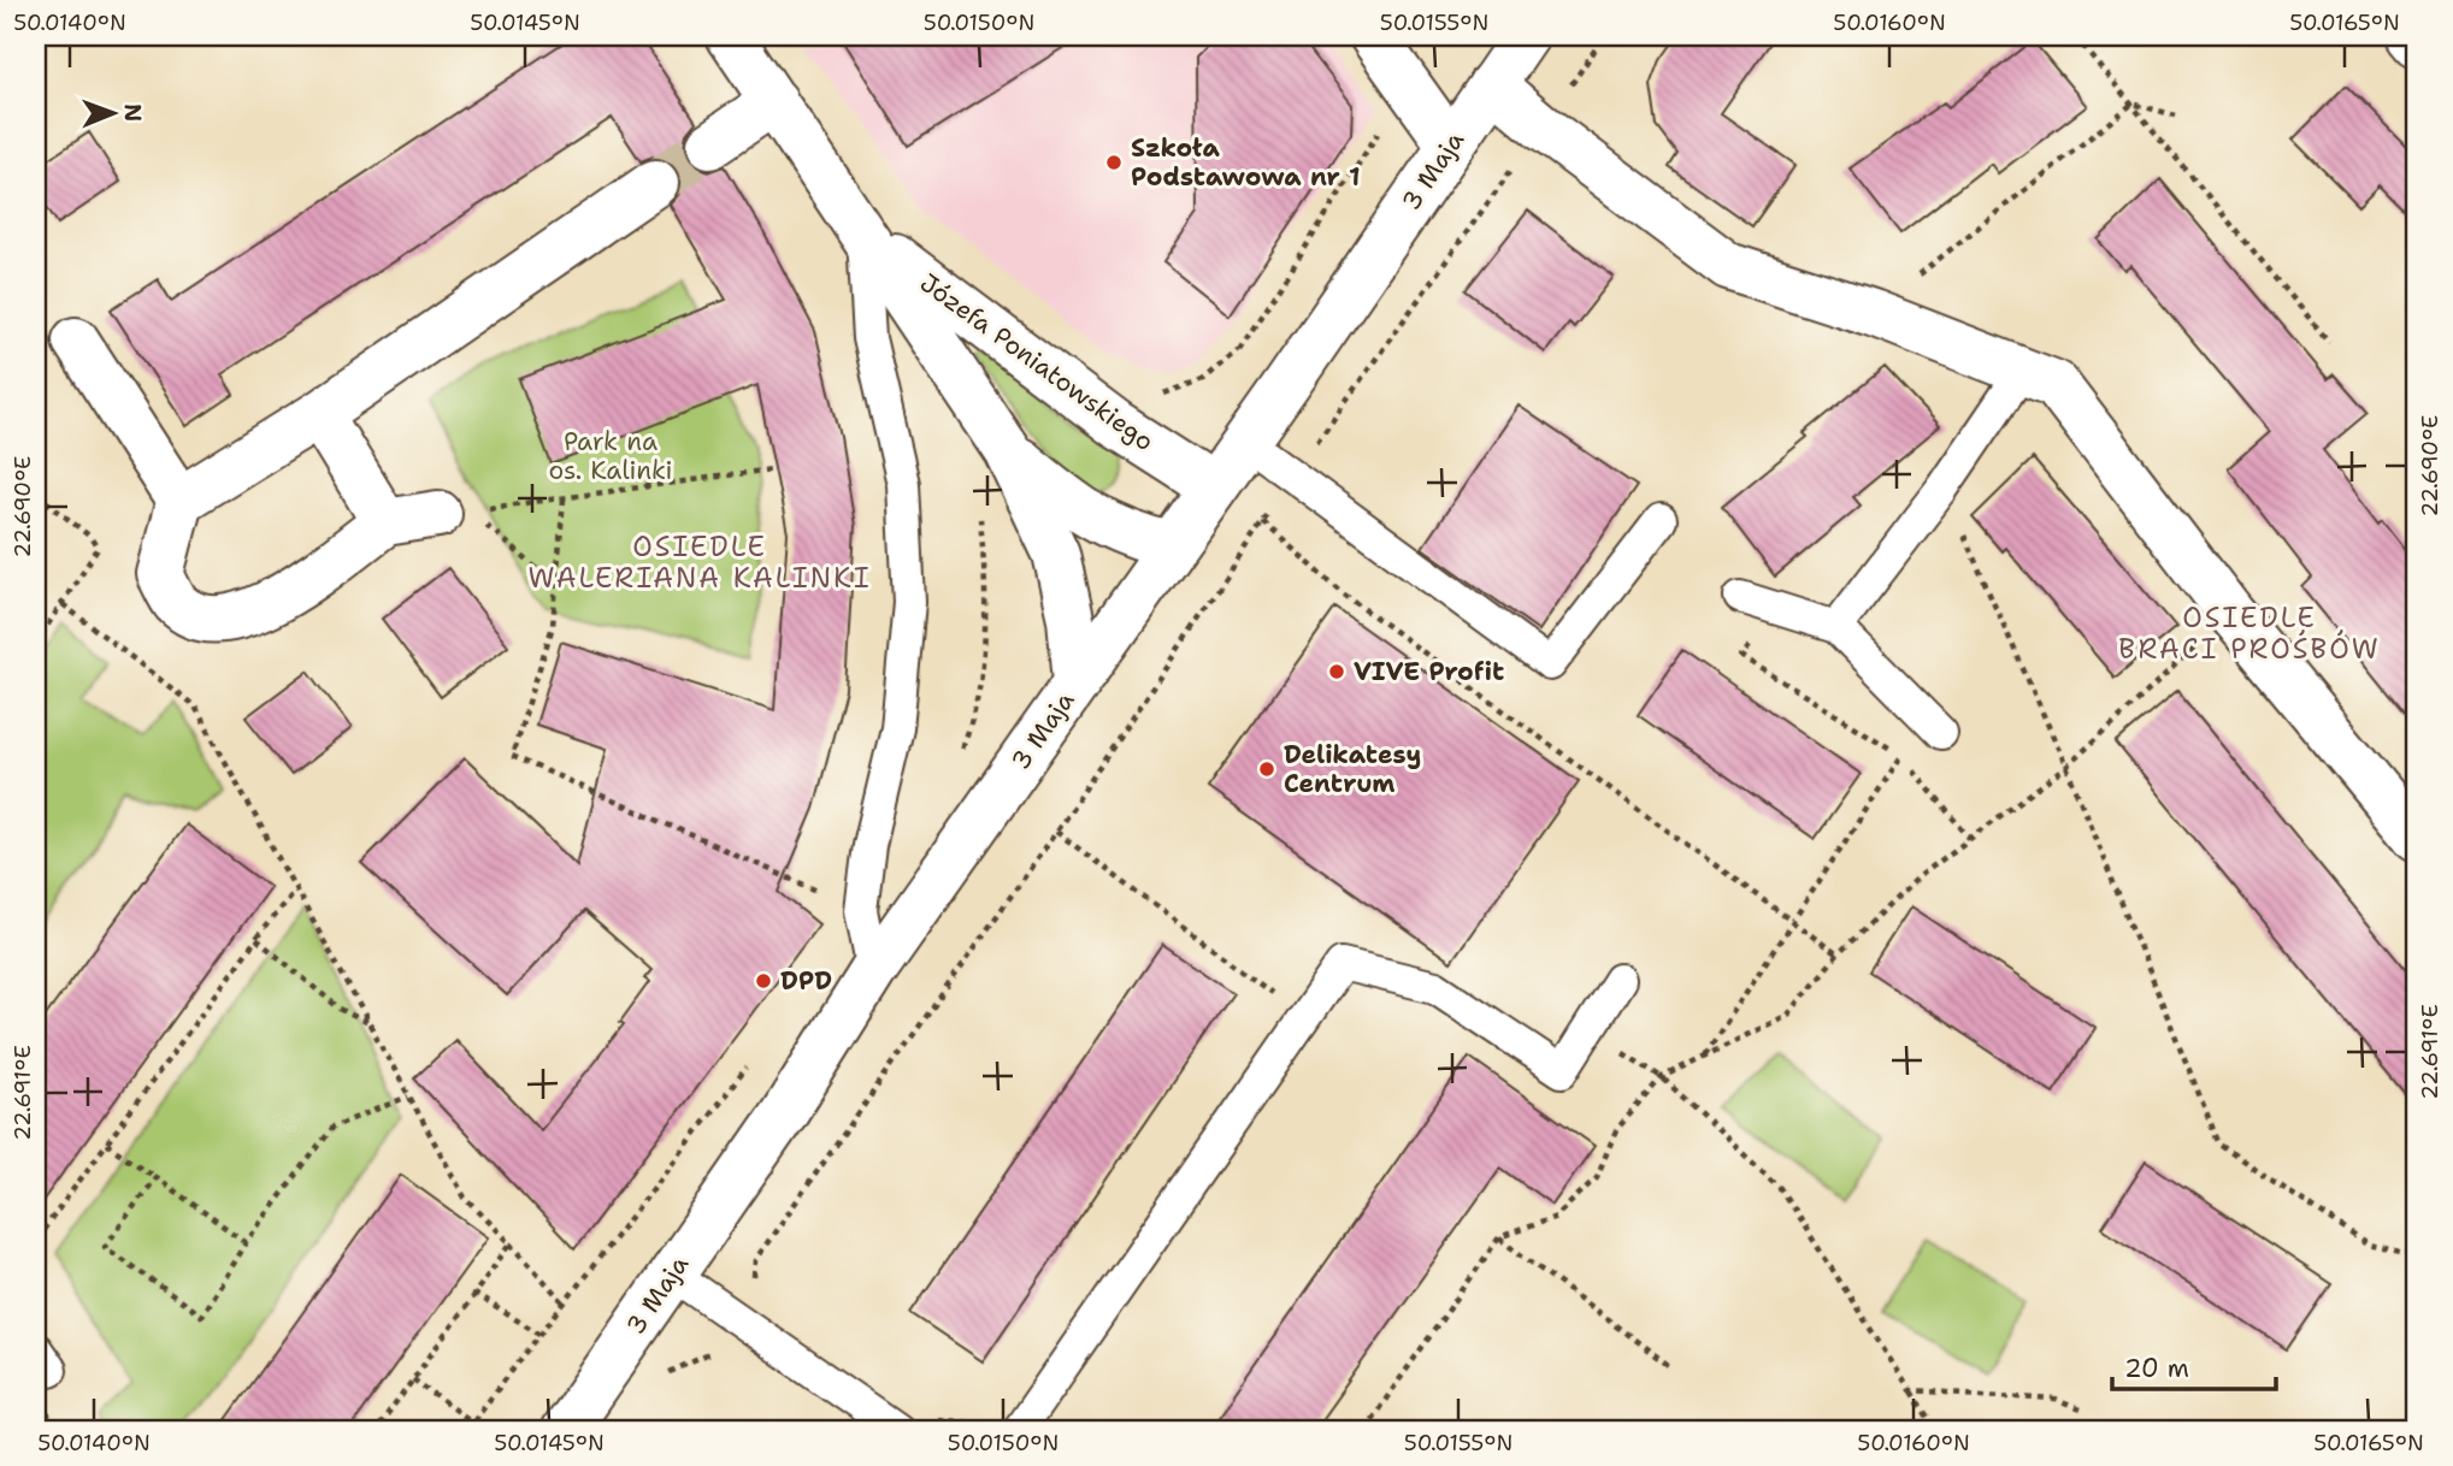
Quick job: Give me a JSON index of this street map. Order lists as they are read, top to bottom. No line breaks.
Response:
{"streets":{"street":["3 Maja","Józefa Poniatowskiego"]},"crossings":[["3 Maja","Józefa Poniatowskiego"]],"districts":["OSIEDLE WALERIANA KALINKI","OSIEDLE BRACI PROŚBÓW"],"parks":["Park na os. Kalinki"],"places":["Szkoła Podstawowa nr 1","VIVE Profit","Delikatesy Centrum","DPD"],"scale_bar":"20 m","north":"right","coordinates":["50.0140°N","50.0145°N","50.0150°N","50.0155°N","50.0160°N","50.0165°N","22.690°E","22.691°E"]}
